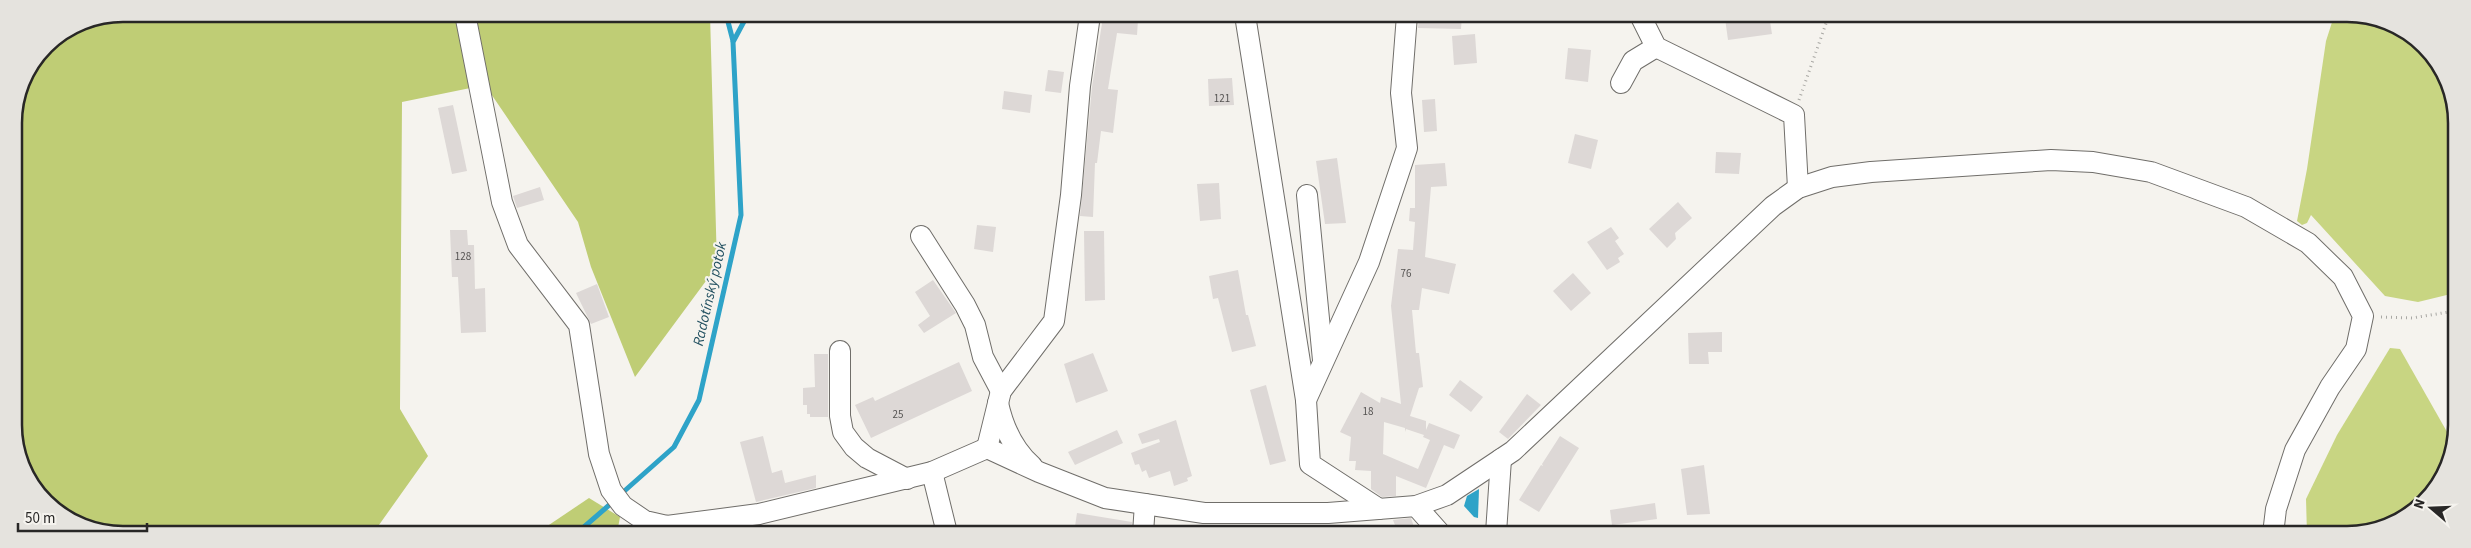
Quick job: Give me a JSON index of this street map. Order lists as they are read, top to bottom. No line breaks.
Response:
{"water":["Radotínský potok"],"house_numbers":["121","128","76","18","25"],"scale_bar":"50 m","north":"left"}
